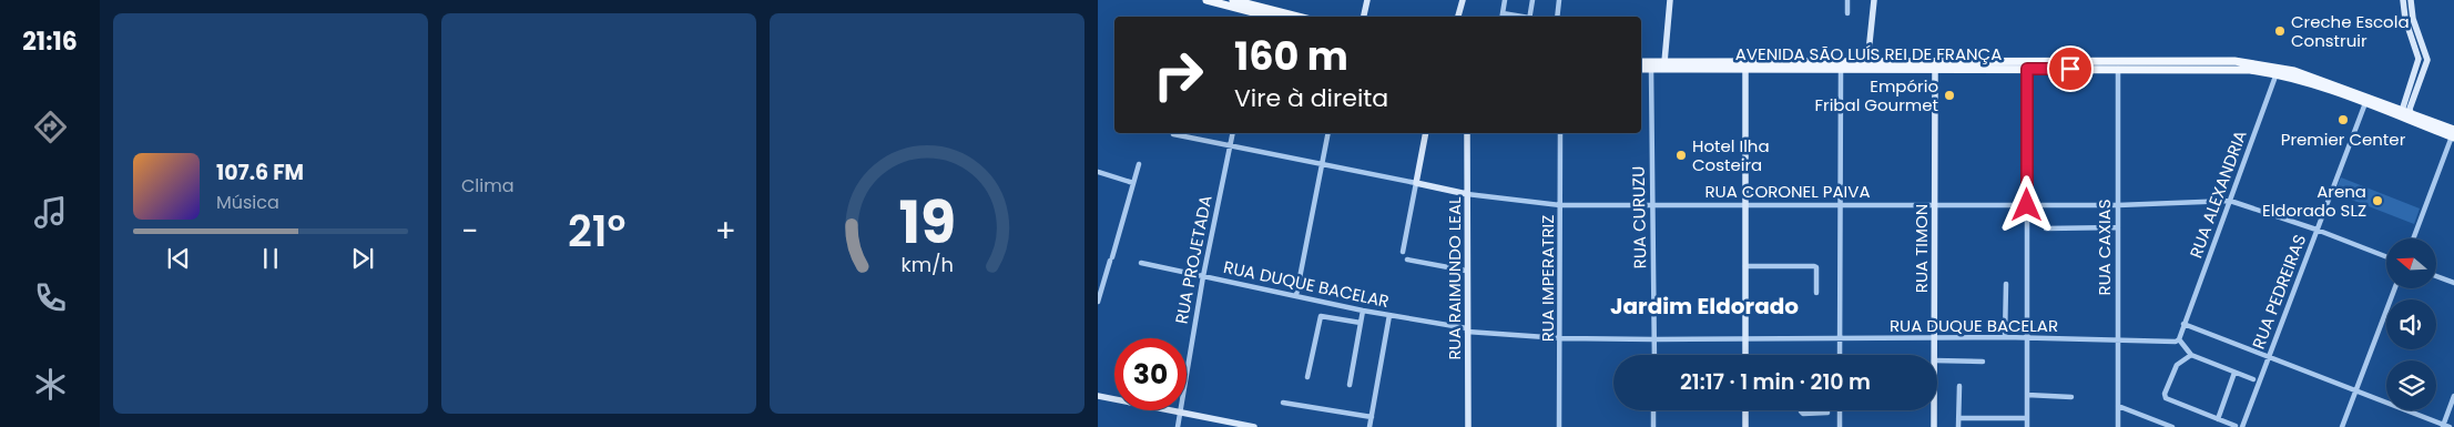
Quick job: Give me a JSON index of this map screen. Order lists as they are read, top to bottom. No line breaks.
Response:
{"streets":{"main road":["AVENIDA SÃO LUÍS REI DE FRANÇA"],"street":["RUA CORONEL PAIVA","RUA ALEXANDRIA","RUA CURUZU","RUA CAXIAS","RUA TIMON","RUA PROJETADA","RUA RAIMUNDO LEAL","RUA IMPERATRIZ","RUA DUQUE BACELAR","RUA PEDREIRAS"]},"crossings":[["AVENIDA SÃO LUÍS REI DE FRANÇA","RUA ALEXANDRIA"],["AVENIDA SÃO LUÍS REI DE FRANÇA","RUA CURUZU"],["AVENIDA SÃO LUÍS REI DE FRANÇA","RUA CAXIAS"],["AVENIDA SÃO LUÍS REI DE FRANÇA","RUA TIMON"],["AVENIDA SÃO LUÍS REI DE FRANÇA","RUA PEDREIRAS"],["RUA CORONEL PAIVA","RUA ALEXANDRIA"],["RUA CORONEL PAIVA","RUA CURUZU"],["RUA CORONEL PAIVA","RUA CAXIAS"],["RUA CORONEL PAIVA","RUA TIMON"],["RUA CORONEL PAIVA","RUA PROJETADA"],["RUA CORONEL PAIVA","RUA RAIMUNDO LEAL"],["RUA CORONEL PAIVA","RUA IMPERATRIZ"],["RUA CORONEL PAIVA","RUA PEDREIRAS"],["RUA CURUZU","RUA DUQUE BACELAR"],["RUA CAXIAS","RUA DUQUE BACELAR"],["RUA TIMON","RUA DUQUE BACELAR"],["RUA PROJETADA","RUA DUQUE BACELAR"],["RUA RAIMUNDO LEAL","RUA DUQUE BACELAR"],["RUA IMPERATRIZ","RUA DUQUE BACELAR"]],"districts":["Jardim Eldorado"],"places":["Creche Escola Construir","Empório Fribal Gourmet","Premier Center","Hotel Ilha Costeira","Arena Eldorado SLZ"],"north":"left","page":{"tabs":"21:16","tile":"Clima","turn":["160 m","Vire à direita"],"song":["107.6 FM","Música"],"heat":["−","21°","+"],"limit":"30","trip":"21:17 · 1 min · 210 m","gauge":["19","km/h"]}}
